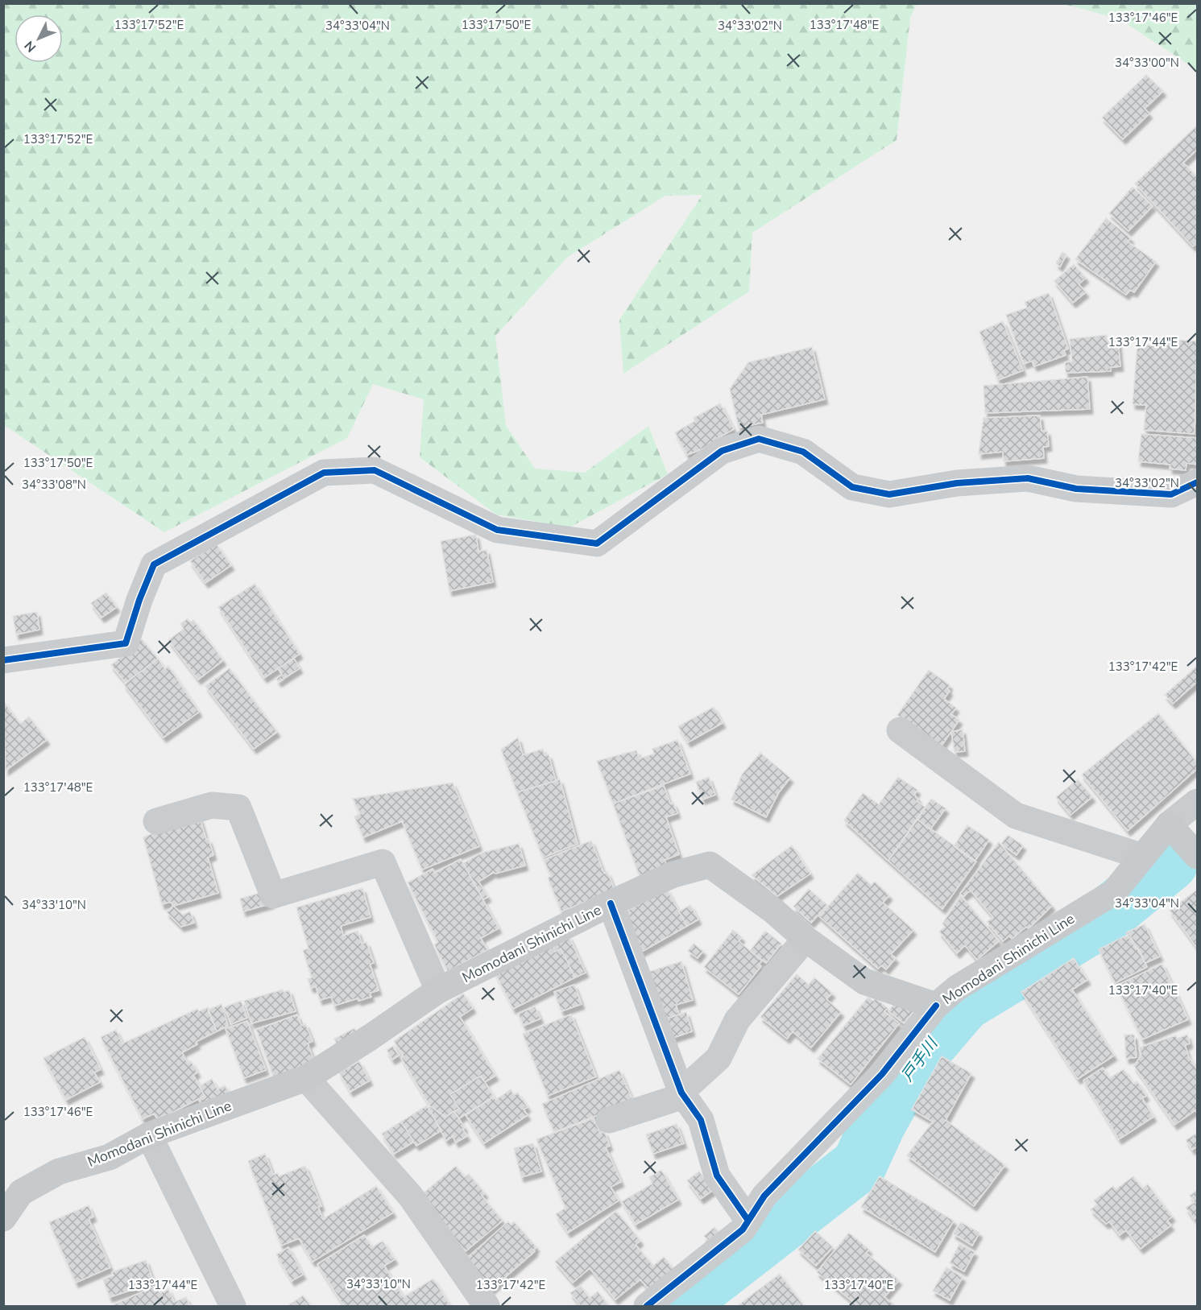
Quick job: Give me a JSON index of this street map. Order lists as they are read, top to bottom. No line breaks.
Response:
{"streets":{"main road":["Momodani Shinichi Line"]},"water":["戸手川"],"north":"bottom left","coordinates":["133°17'46\"E","133°17'52\"E","133°17'50\"E","133°17'48\"E","34°33'04\"N","34°33'02\"N","34°33'00\"N","133°17'44\"E","34°33'08\"N","133°17'42\"E","34°33'10\"N","133°17'40\"E"]}
